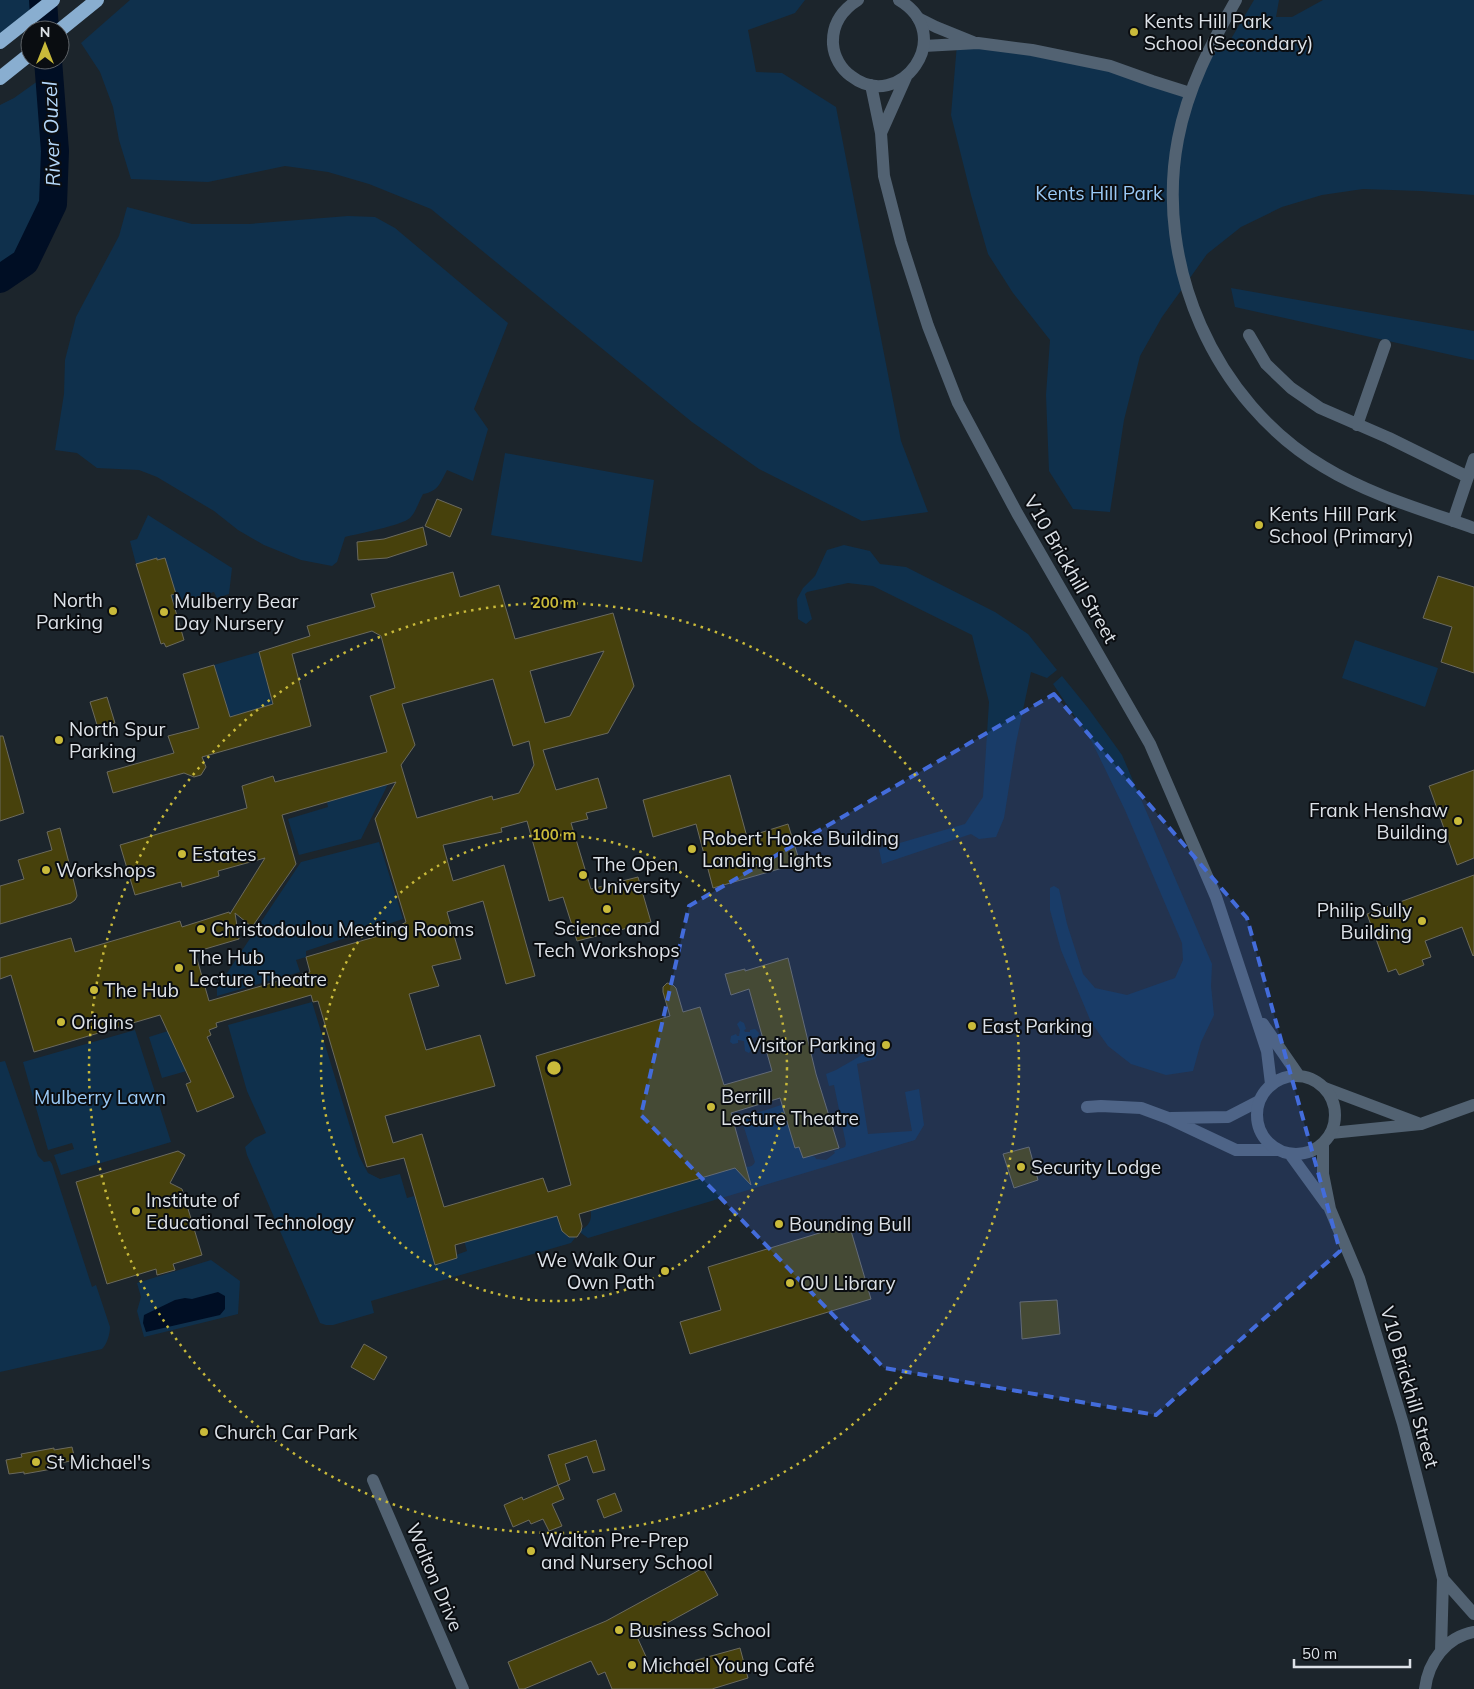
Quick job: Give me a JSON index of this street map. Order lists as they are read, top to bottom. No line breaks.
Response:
{"streets":{"street":["V10 Brickhill Street","Walton Drive"]},"water":["River Ouzel"],"parks":["Kents Hill Park","Mulberry Lawn"],"places":["Kents Hill Park School (Secondary)","Kents Hill Park School (Primary)","North Parking","Mulberry Bear Day Nursery","North Spur Parking","Frank Henshaw Building","Robert Hooke Building Landing Lights","Estates","Workshops","The Open University","Science and Tech Workshops","Philip Sully Building","Christodoulou Meeting Rooms","The Hub Lecture Theatre","The Hub","Origins","East Parking","Visitor Parking","Berrill Lecture Theatre","Security Lodge","Institute of Educational Technology","Bounding Bull","We Walk Our Own Path","OU Library","Church Car Park","St Michael's","Walton Pre-Prep and Nursery School","Business School","Michael Young Café"],"scale_bar":"50 m","north":"top","rings":["200 m","100 m"]}
